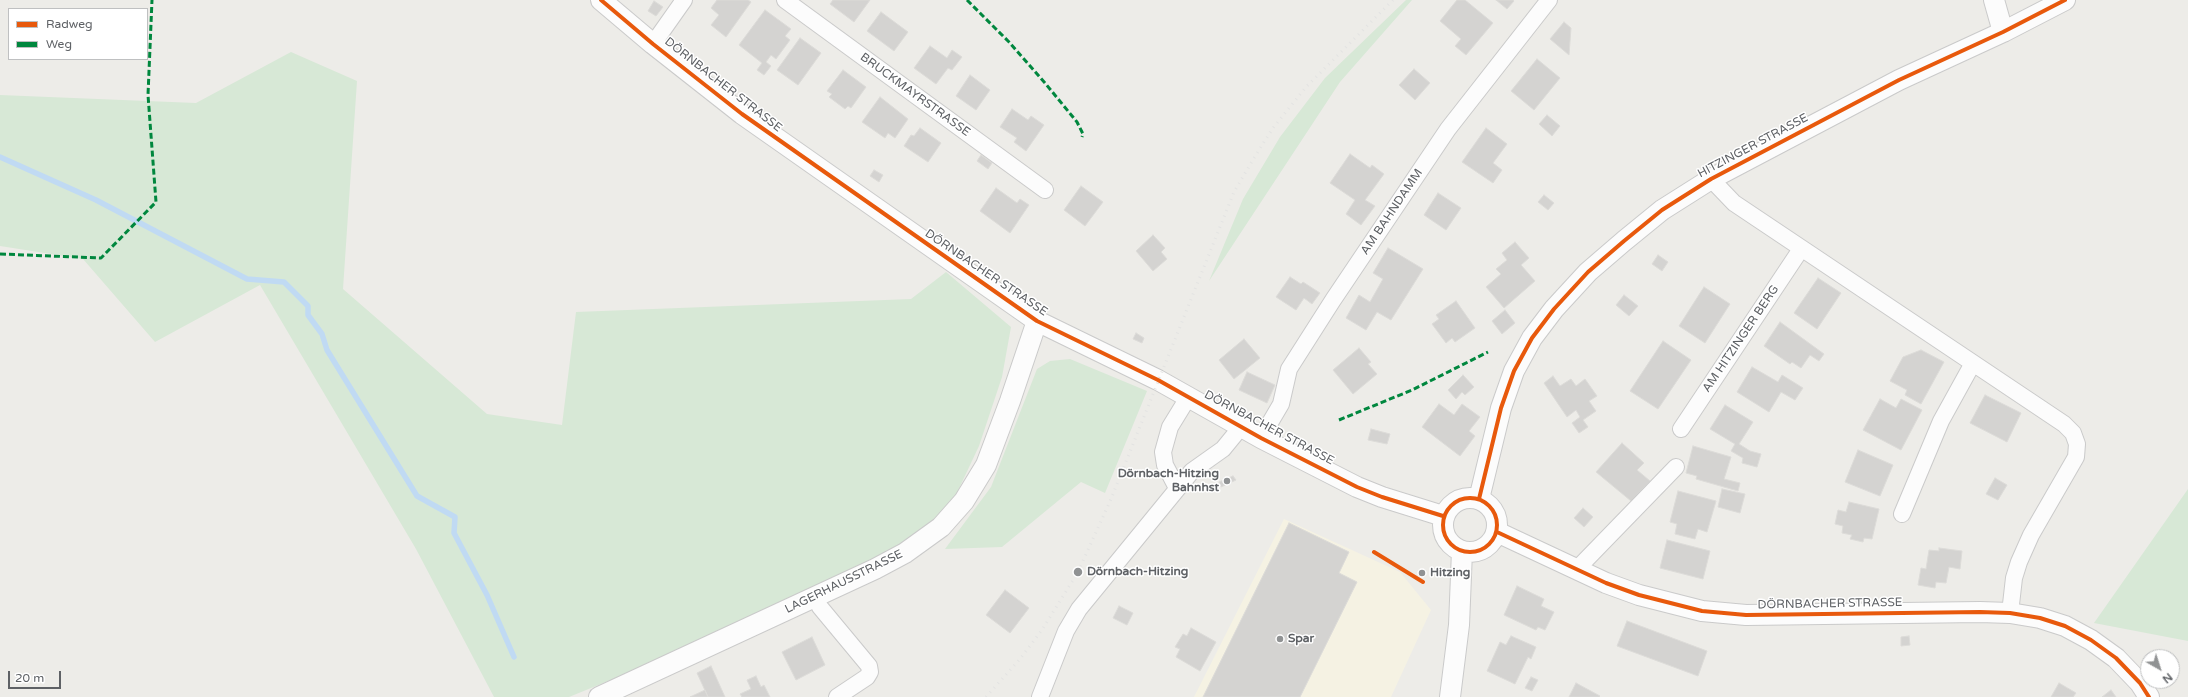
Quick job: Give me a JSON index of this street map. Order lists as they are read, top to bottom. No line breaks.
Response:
{"streets":{"street":["DÖRNBACHER STRASSE","BRUCKMAYRSTRASSE","HITZINGER STRASSE","AM BAHNDAMM","AM HITZINGER BERG","LAGERHAUSSTRASSE"]},"crossings":[["DÖRNBACHER STRASSE","HITZINGER STRASSE"],["DÖRNBACHER STRASSE","AM BAHNDAMM"],["DÖRNBACHER STRASSE","LAGERHAUSSTRASSE"]],"places":["Dörnbach-Hitzing Bahnhst","Dörnbach-Hitzing","Hitzing","Spar"],"legend":["Radweg","Weg"],"scale_bar":"20 m","north":"bottom right"}
